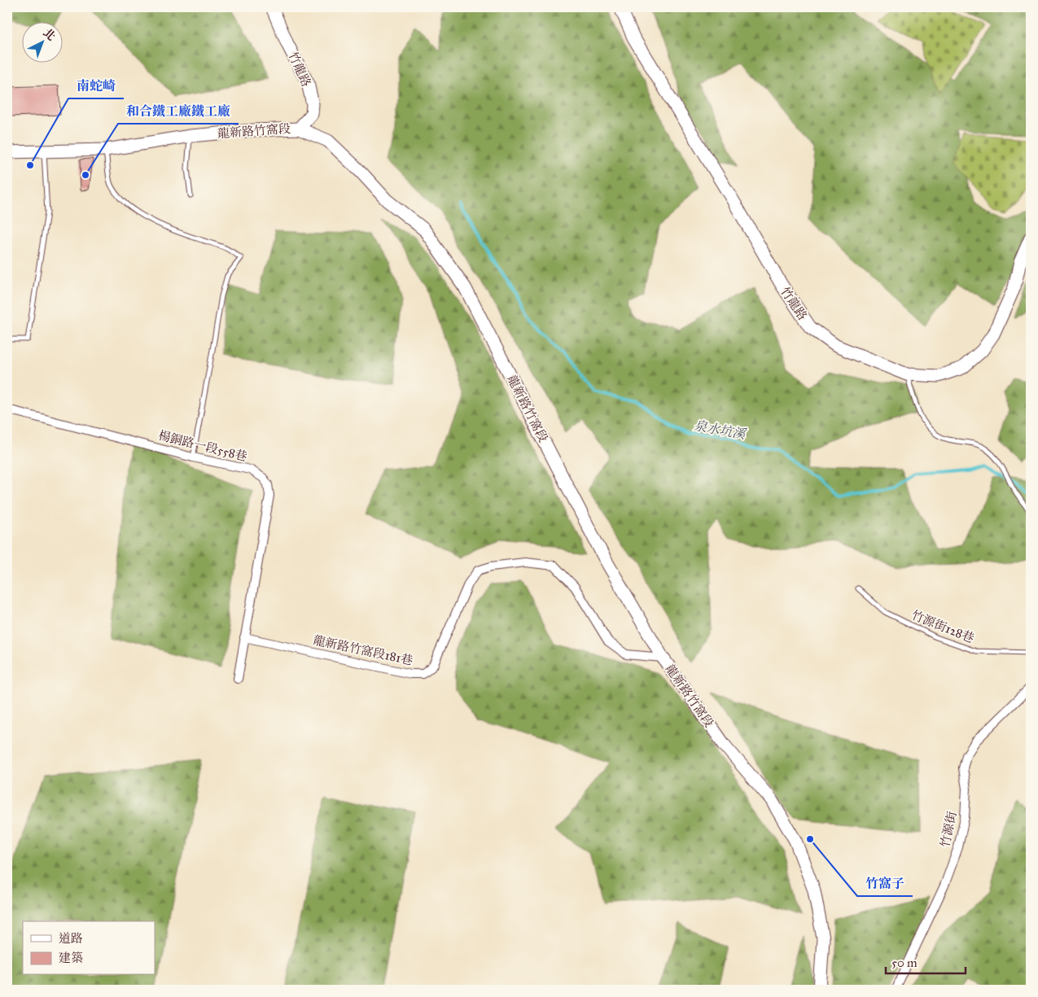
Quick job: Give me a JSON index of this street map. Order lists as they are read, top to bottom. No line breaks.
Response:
{"streets":{"street":["竹龍路","龍新路竹窩段","楊銅路一段558巷","龍新路竹窩段181巷","竹源街"],"lane":["竹源街128巷"]},"crossings":[["竹龍路","龍新路竹窩段"],["龍新路竹窩段","龍新路竹窩段181巷"],["楊銅路一段558巷","龍新路竹窩段181巷"]],"water":["泉水坑溪"],"places":["南蛇崎","和合鐵工廠鐵工廠","竹窩子"],"legend":["道路","建築"],"scale_bar":"50 m","north":"top right"}
